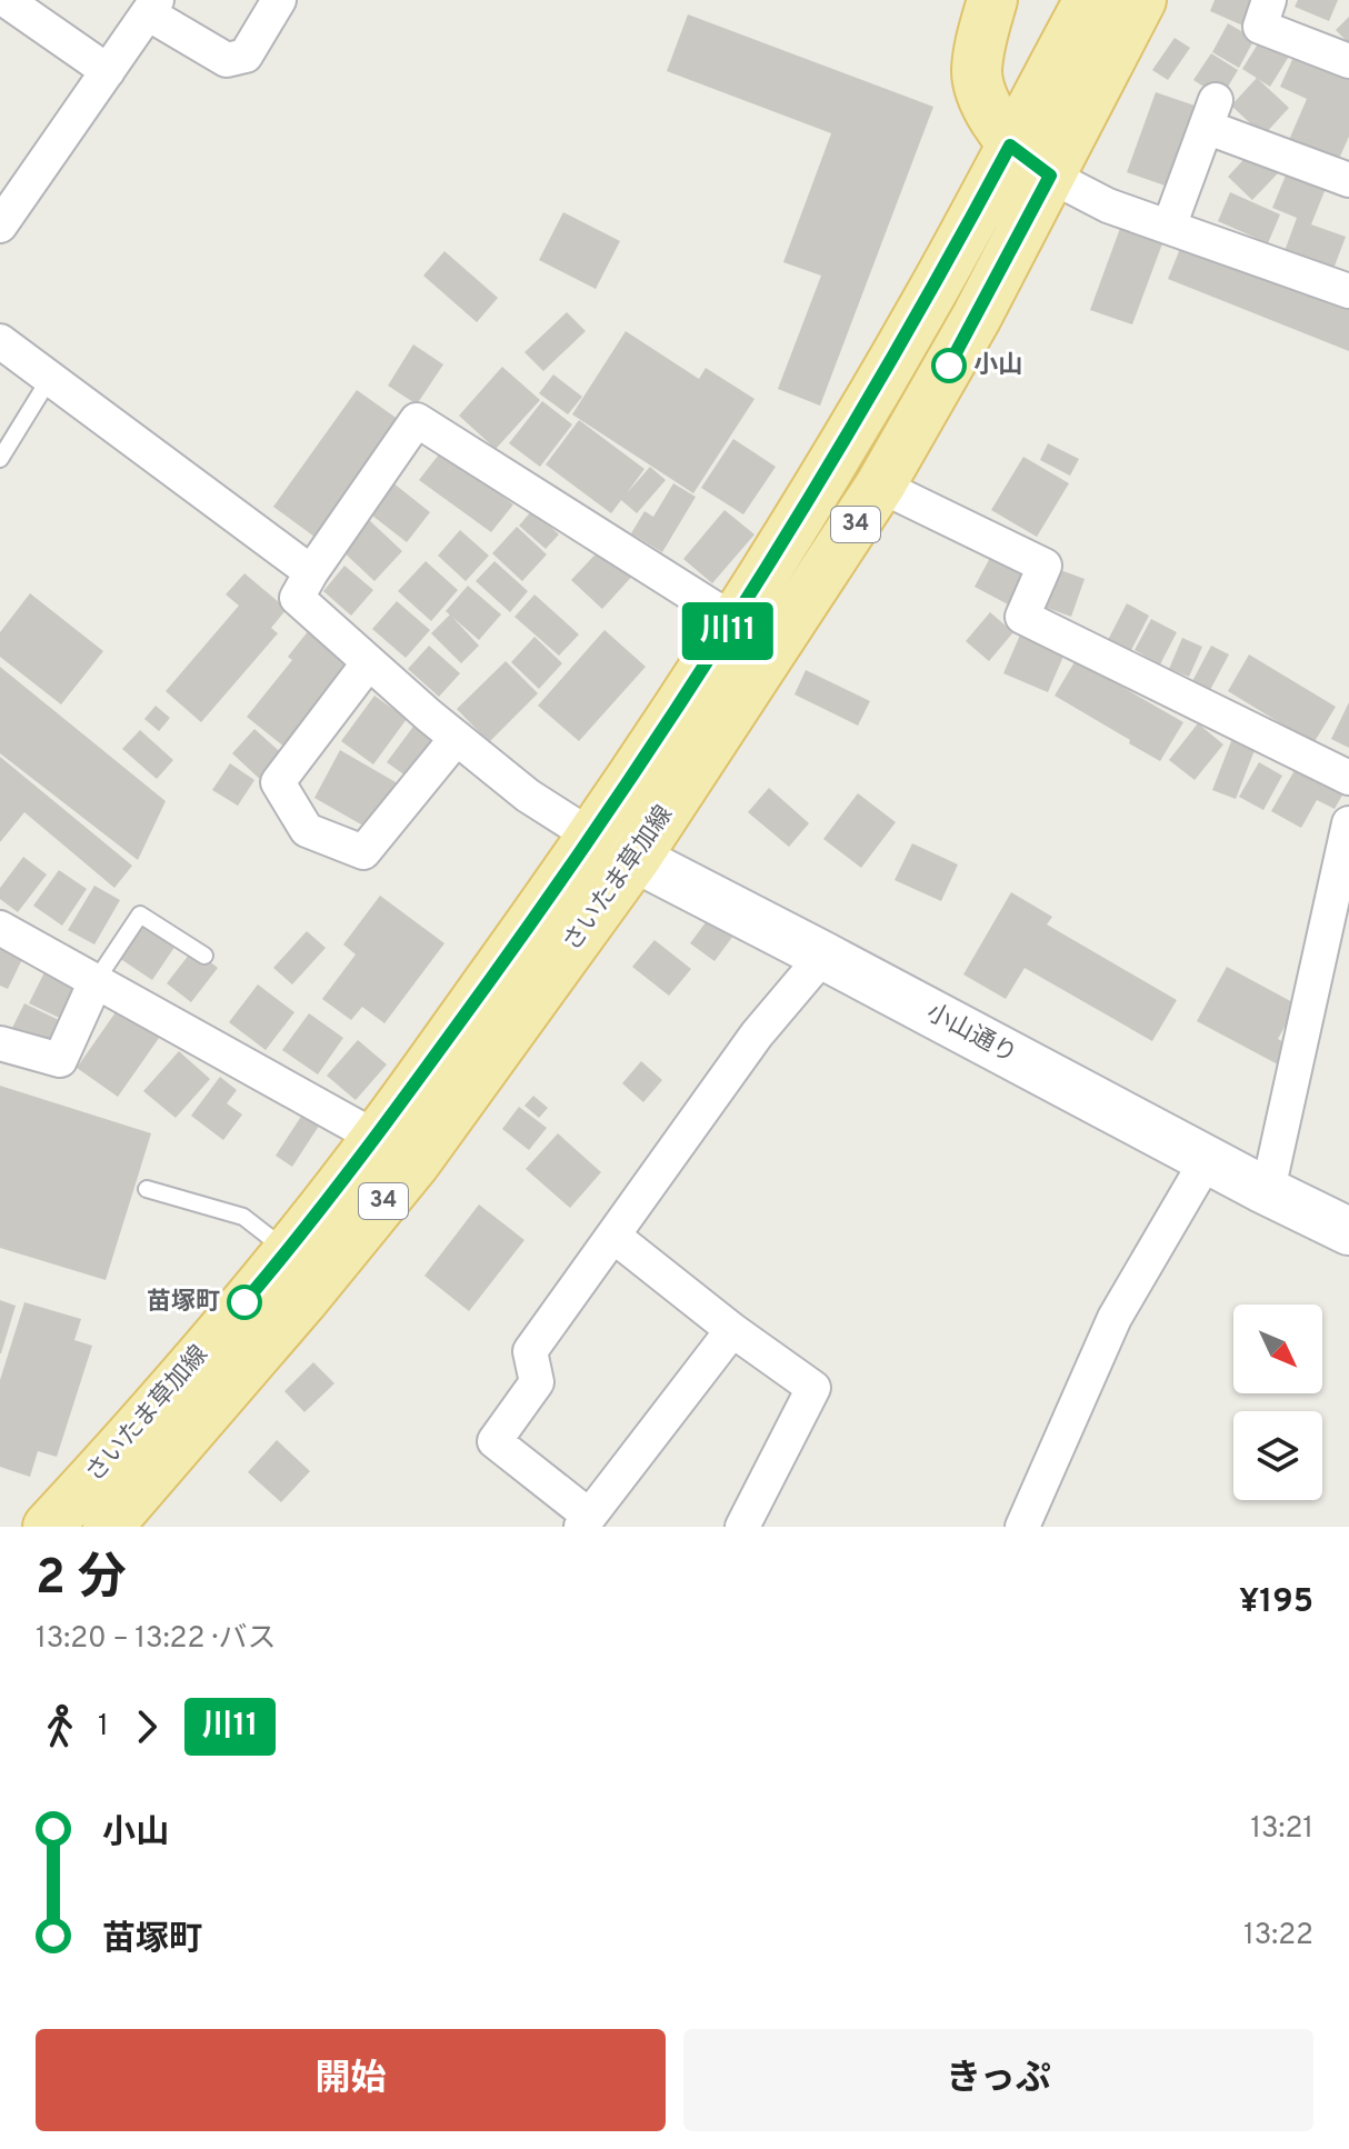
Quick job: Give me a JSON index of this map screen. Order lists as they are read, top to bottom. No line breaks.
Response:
{"streets":{"main road":["34","さいたま草加線"],"street":["小山通り"]},"crossings":[["さいたま草加線","小山通り"]],"places":["小山","苗塚町"],"lines":["bus line 川11"],"north":"bottom right","page":{"on_map":"川11","heading":["2 分","13:20 – 13:22 · バス","¥195"],"legs":["1","川11"],"list":[{"name":"小山","value":"13:21"},{"name":"苗塚町","value":"13:22"}],"buttons":["開始","きっぷ"]}}
